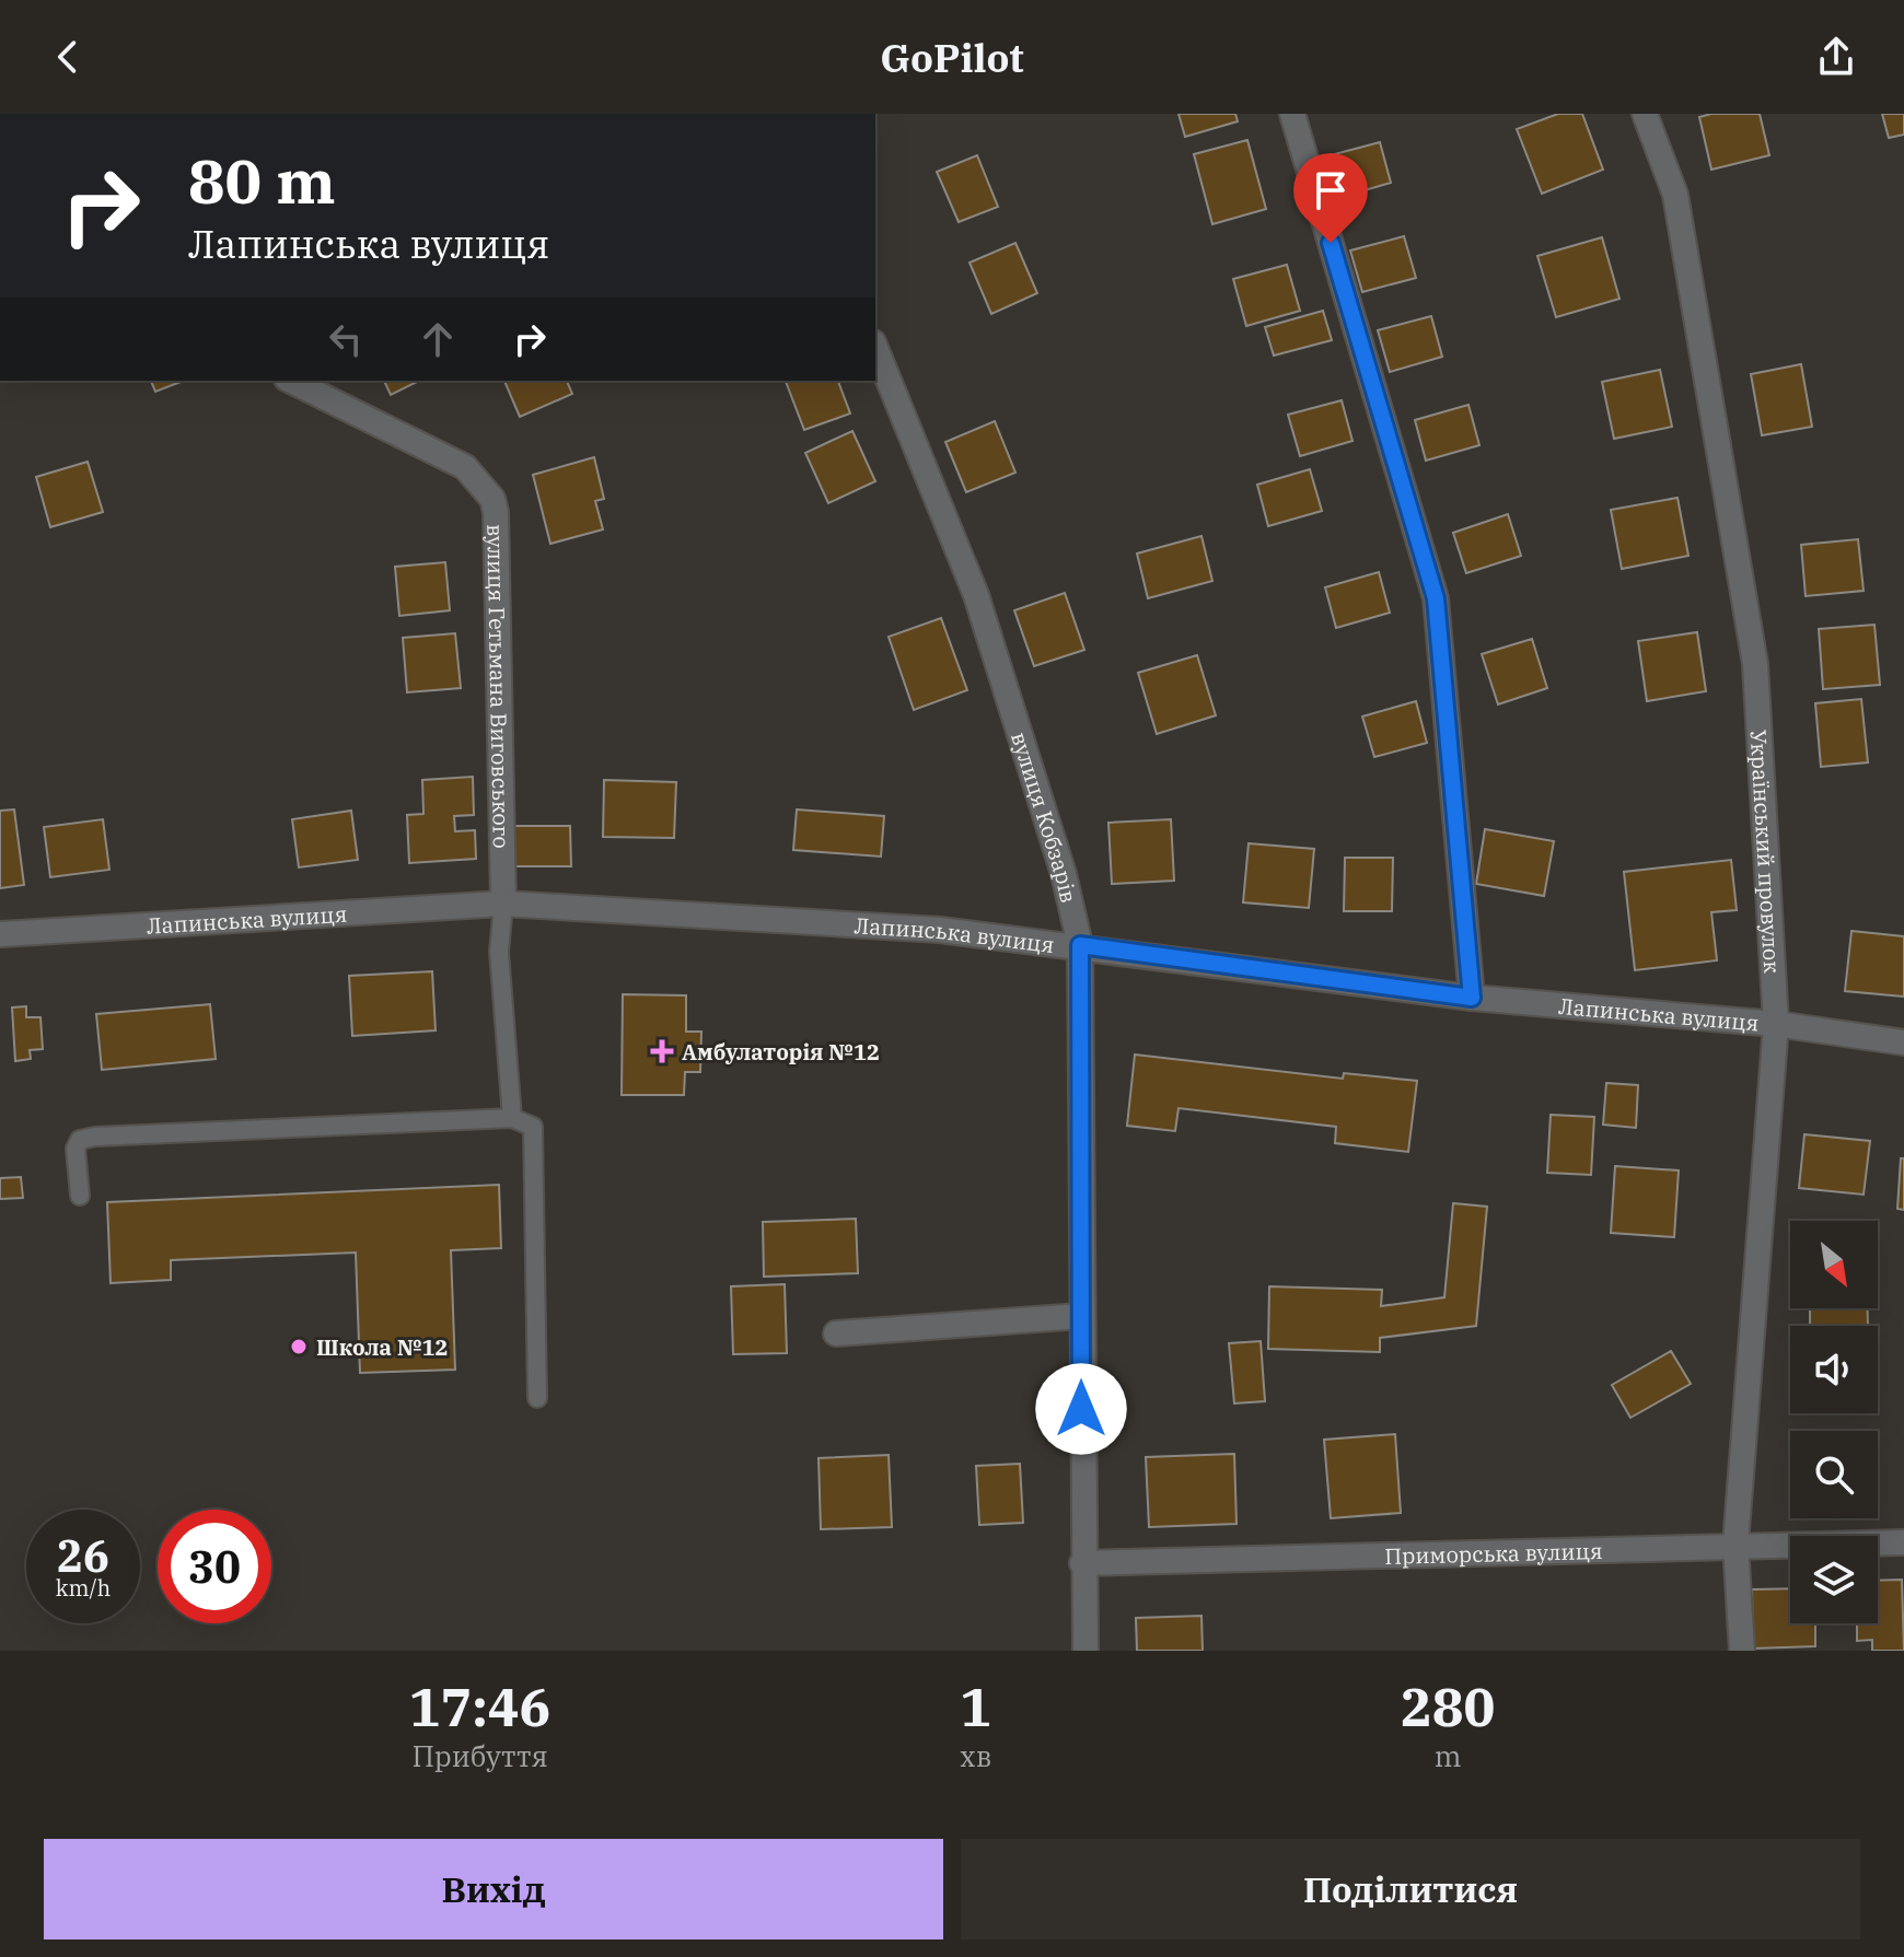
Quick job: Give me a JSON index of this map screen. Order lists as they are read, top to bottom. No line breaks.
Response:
{"streets":{"street":["вулиця Гетьмана Виговського","вулиця Кобзарів","Український провулок","Лапинська вулиця","Приморська вулиця"]},"crossings":[["вулиця Гетьмана Виговського","Лапинська вулиця"],["вулиця Кобзарів","Лапинська вулиця"],["вулиця Кобзарів","Приморська вулиця"],["Український провулок","Лапинська вулиця"],["Український провулок","Приморська вулиця"]],"places":{"health":["Амбулаторія №12"],"other":["Школа №12"]},"north":"bottom right","page":{"header":"GoPilot","turn":["80 m","Лапинська вулиця"],"speed":"26 km/h","limit":"30","eta":["17:46","Прибуття","1","хв","280","m"],"buttons":["Вихід","Поділитися"]}}
